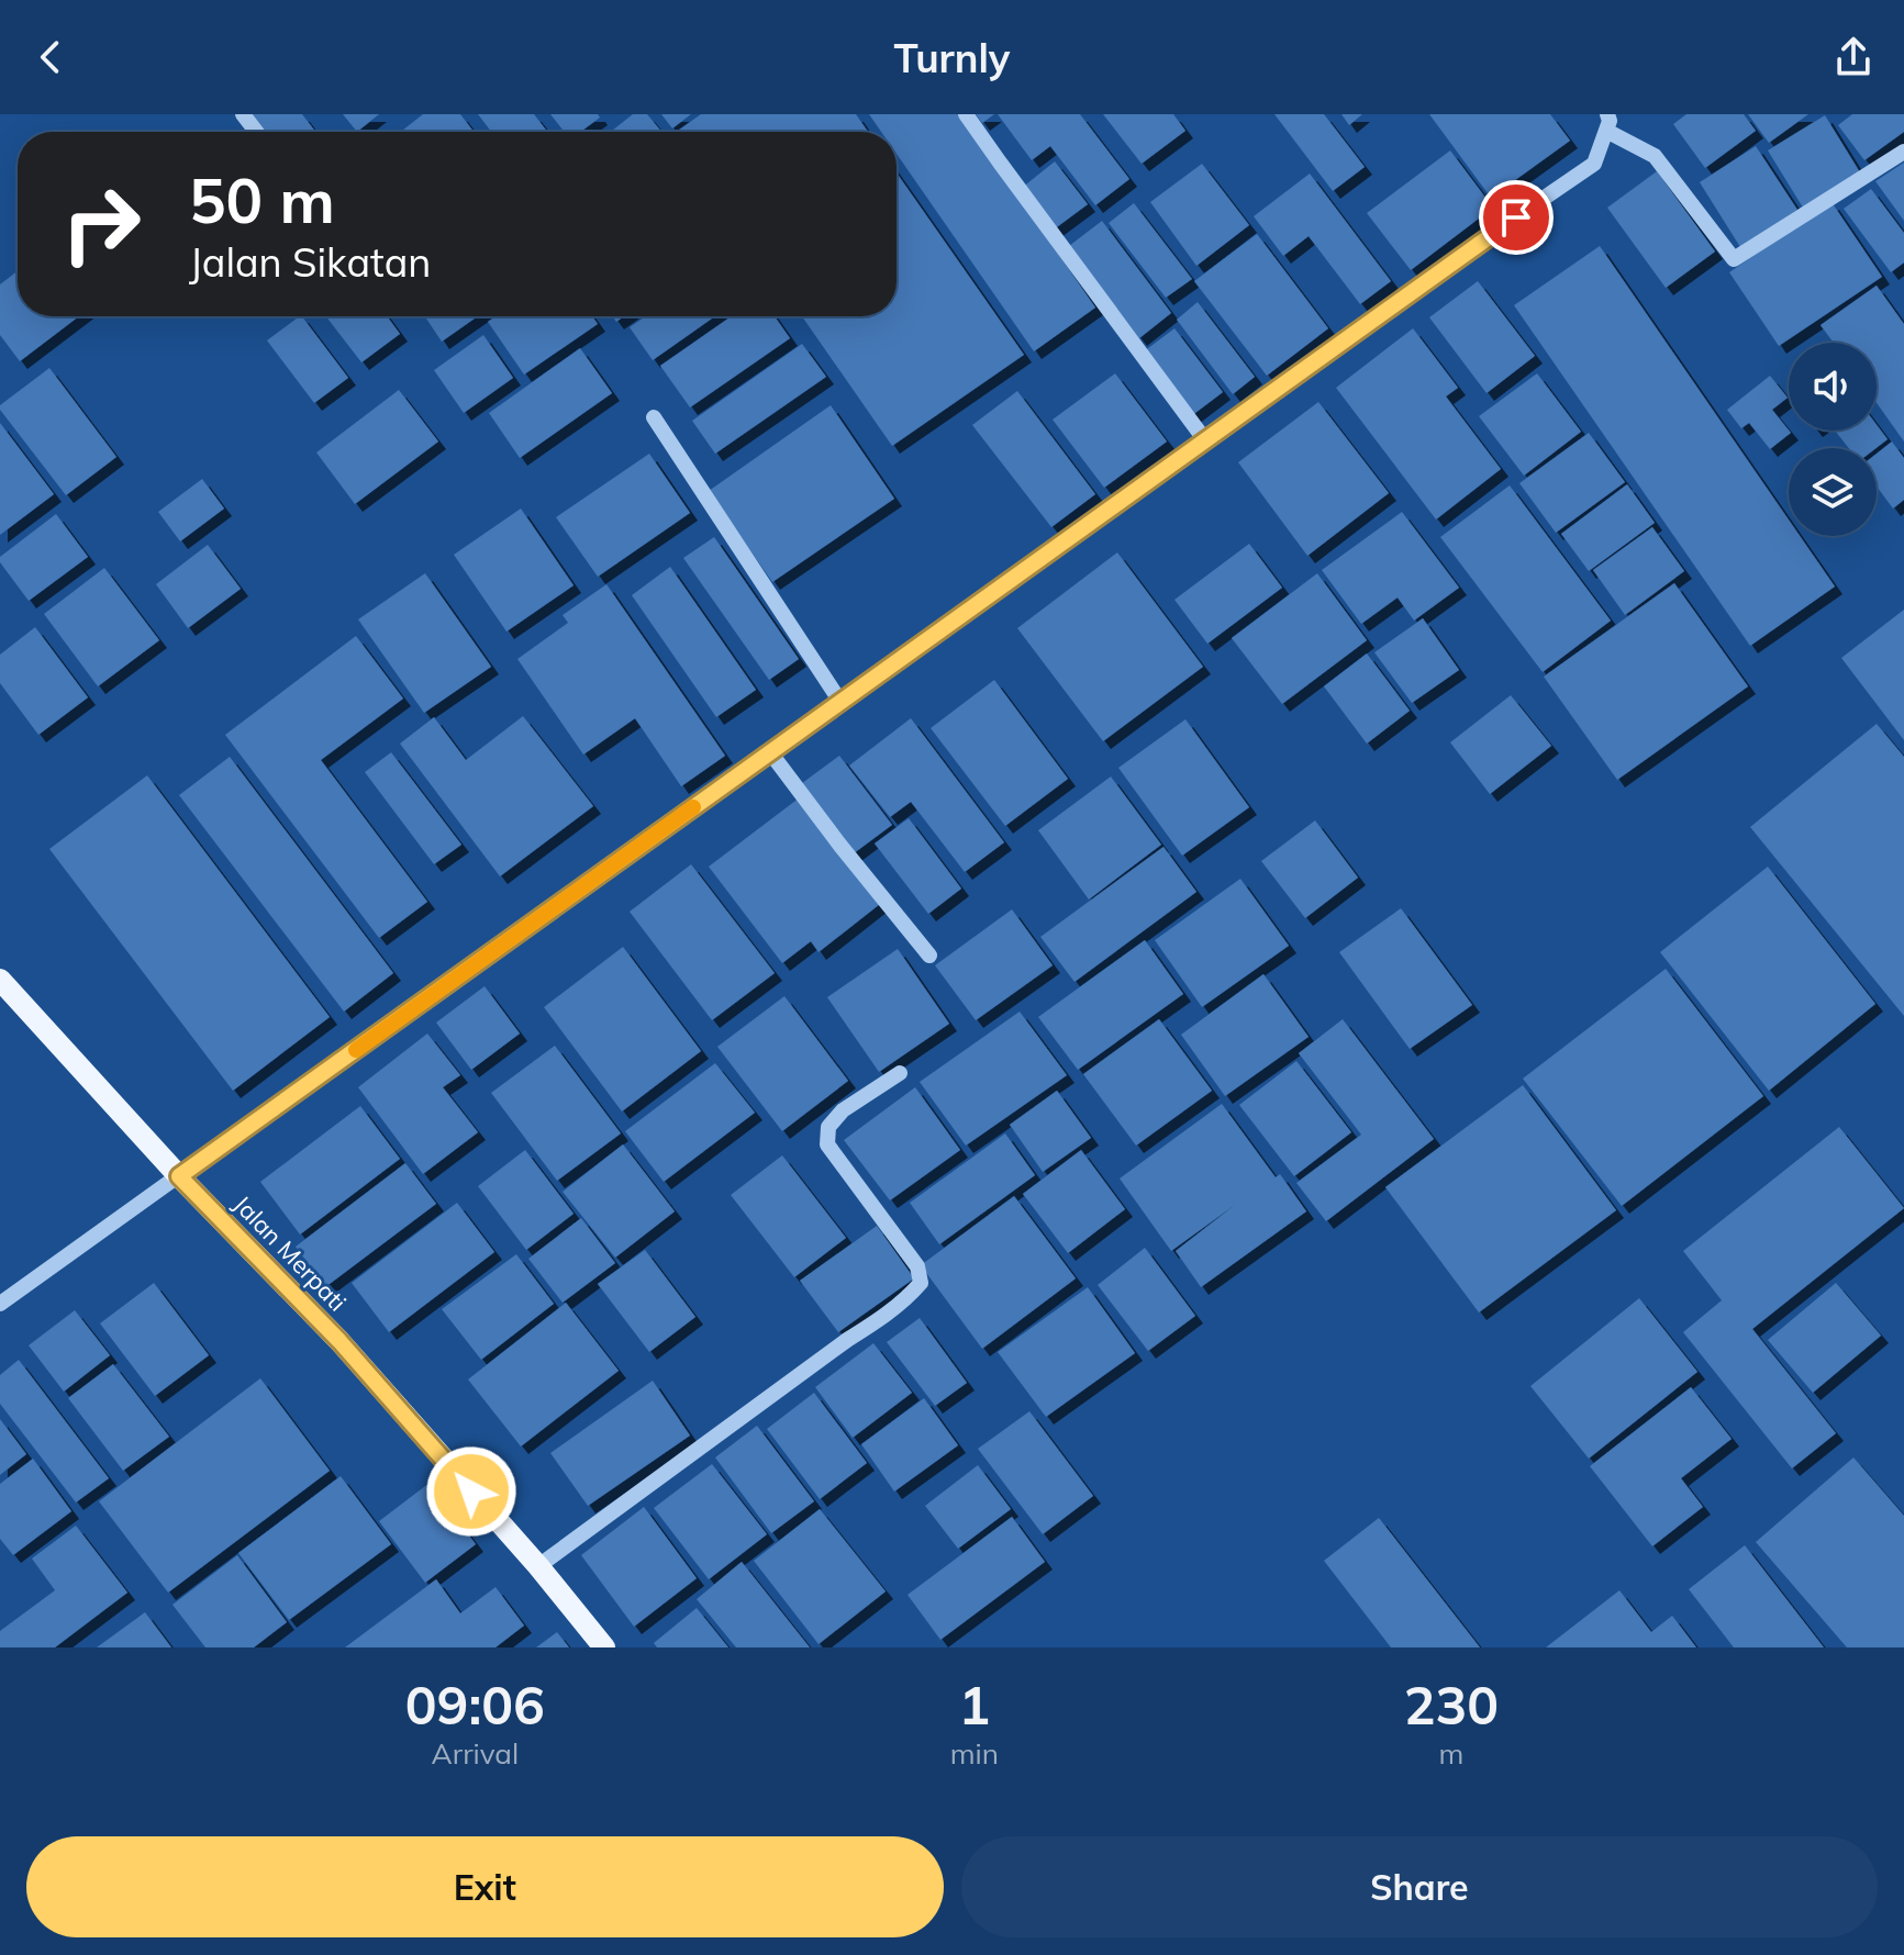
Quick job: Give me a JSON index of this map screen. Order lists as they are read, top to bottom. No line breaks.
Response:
{"streets":{"main road":["Jalan Merpati"]},"page":{"header":"Turnly","turn":["50 m","Jalan Sikatan"],"eta":["09:06","Arrival","1","min","230","m"],"buttons":["Exit","Share"]}}
